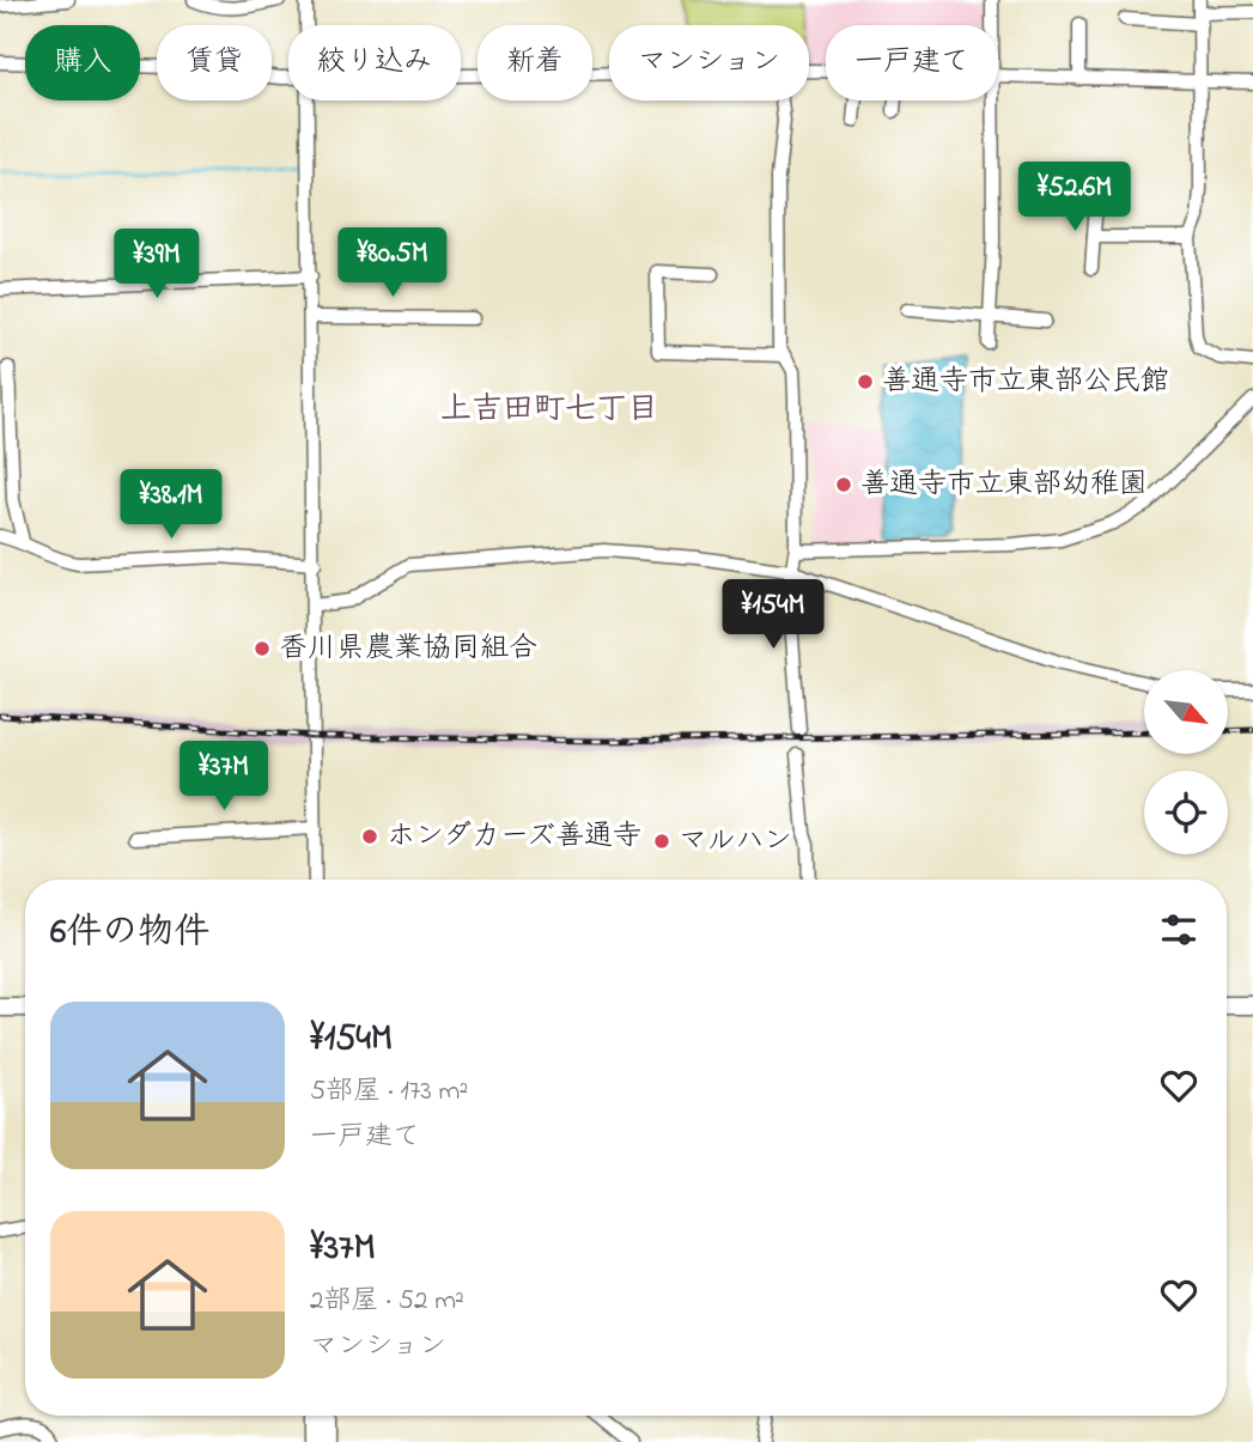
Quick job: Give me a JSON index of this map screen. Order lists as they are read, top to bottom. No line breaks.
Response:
{"districts":["上吉田町七丁目"],"places":["善通寺市立東部公民館","善通寺市立東部幼稚園","香川県農業協同組合","ホンダカーズ善通寺","マルハン"],"north":"bottom right","page":{"chip":["購入","賃貸","絞り込み","新着","マンション","一戸建て"],"price":["¥52.6M","¥80.5M","¥39M","¥38.1M","¥154M","¥37M"],"heading":"6件の物件","list":[{"name":"¥154M","note":"5部屋 · 173 m² · 一戸建て"},{"name":"¥37M","note":"2部屋 · 52 m² · マンション"}]}}
